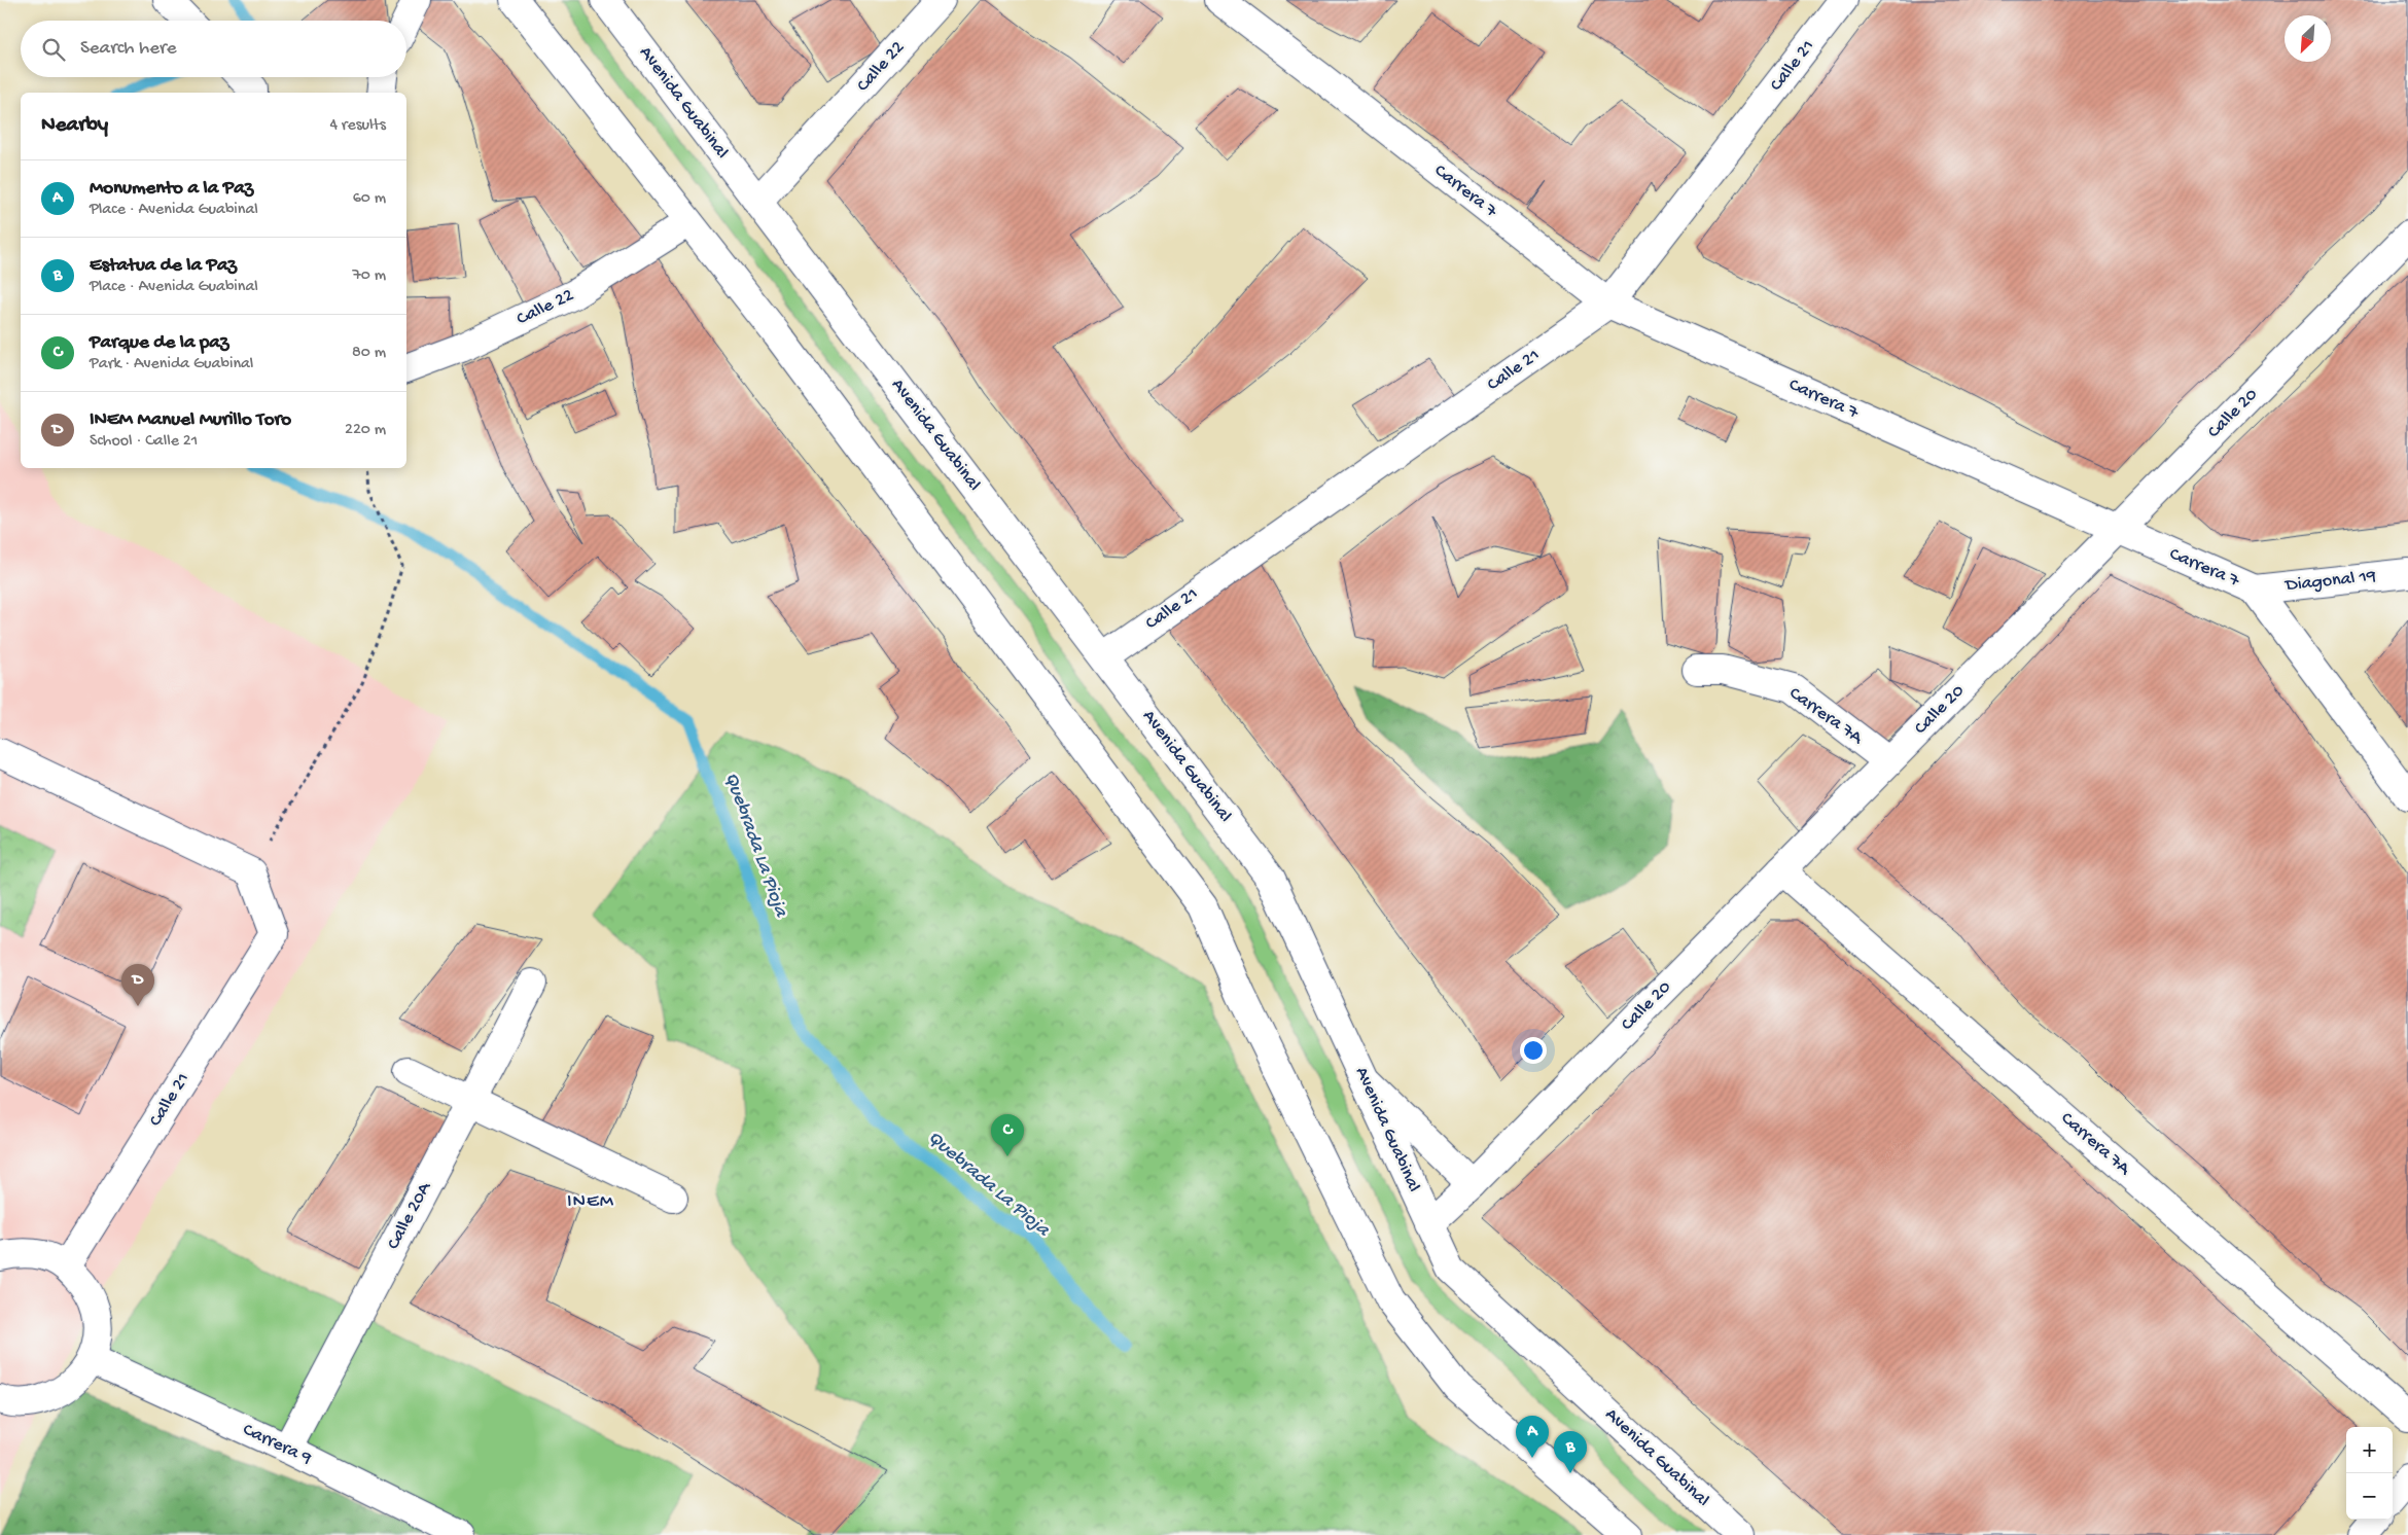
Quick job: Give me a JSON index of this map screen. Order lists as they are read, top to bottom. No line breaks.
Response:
{"streets":{"street":["Calle 21","Calle 22","Avenida Guabinal","Carrera 7","Calle 20","Diagonal 19","Carrera 7A","Calle 20A","Carrera 9"]},"crossings":[["Calle 21","Avenida Guabinal"],["Calle 21","Carrera 7"],["Calle 22","Avenida Guabinal"],["Avenida Guabinal","Calle 20"],["Carrera 7","Calle 20"],["Carrera 7","Diagonal 19"],["Calle 20","Carrera 7A"],["Calle 20A","Carrera 9"]],"districts":["INEM"],"water":["Quebrada La Pioja"],"north":"bottom left","page":{"search":"Search here","heading":["Nearby","4 results"],"list":[{"mark":"A","name":"Monumento a la Paz","note":"Place · Avenida Guabinal","value":"60 m"},{"mark":"B","name":"Estatua de la Paz","note":"Place · Avenida Guabinal","value":"70 m"},{"mark":"C","name":"Parque de la paz","note":"Park · Avenida Guabinal","value":"80 m"},{"mark":"D","name":"INEM Manuel Murillo Toro","note":"School · Calle 21","value":"220 m"}],"pins":["D","C","A","B"],"map_buttons":["+","−"]}}
